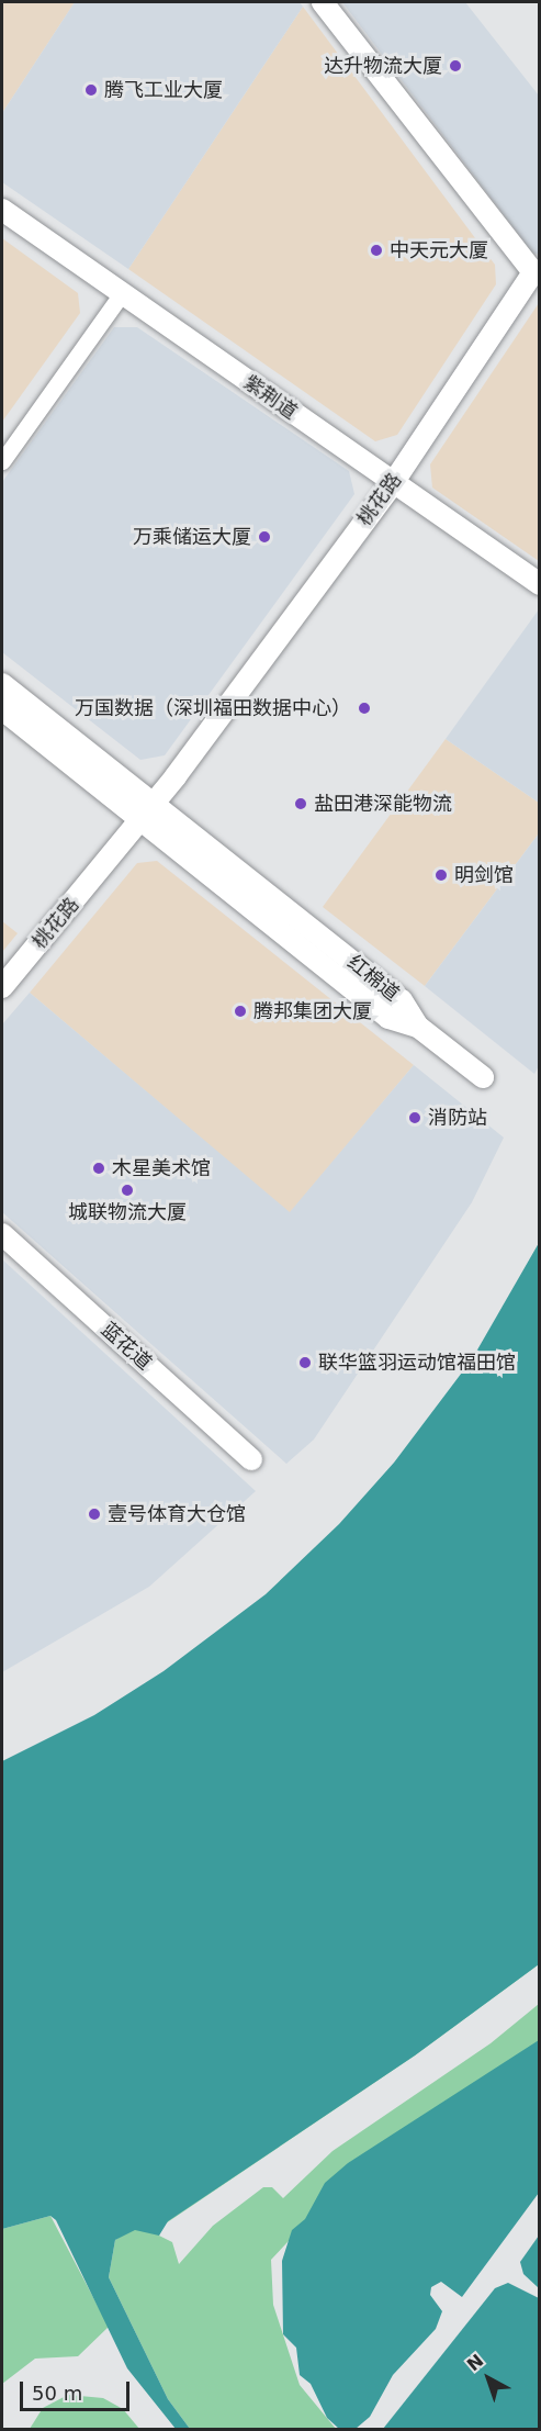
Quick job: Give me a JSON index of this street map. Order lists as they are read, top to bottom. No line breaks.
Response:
{"streets":{"main road":["紫荆道","桃花路","红棉道","蓝花道"]},"crossings":[["紫荆道","桃花路"],["桃花路","红棉道"]],"places":["达升物流大厦","腾飞工业大厦","中天元大厦","万乘储运大厦","万国数据（深圳福田数据中心）","盐田港深能物流","明剑馆","腾邦集团大厦","消防站","木星美术馆","城联物流大厦","联华篮羽运动馆福田馆","壹号体育大仓馆"],"scale_bar":"50 m","north":"top left"}
